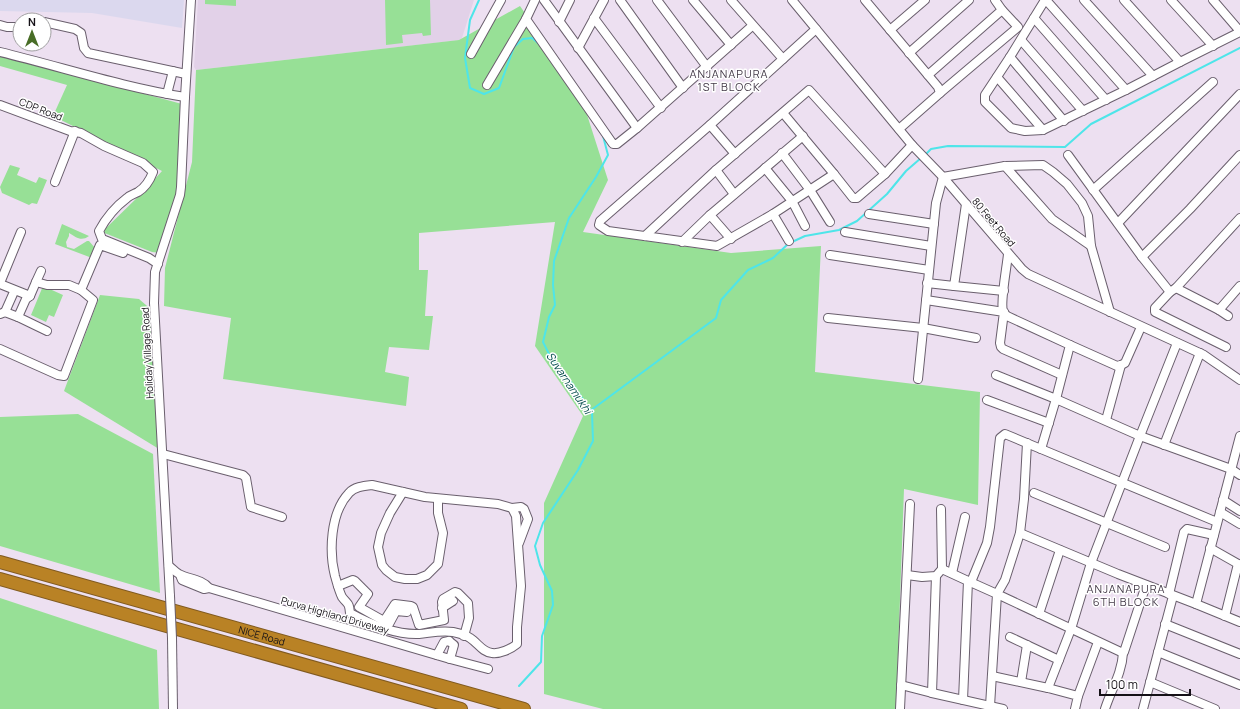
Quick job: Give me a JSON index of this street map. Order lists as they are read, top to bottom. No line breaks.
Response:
{"streets":{"highway":["NICE Road"],"street":["CDP Road","80 Feet Road","Holiday Village Road","Purva Highland Driveway"]},"crossings":[["CDP Road","Holiday Village Road"],["Holiday Village Road","Purva Highland Driveway"]],"districts":["ANJANAPURA 1ST BLOCK","ANJANAPURA 6TH BLOCK"],"water":["Suvarnamukhi"],"scale_bar":"100 m","north":"top"}
